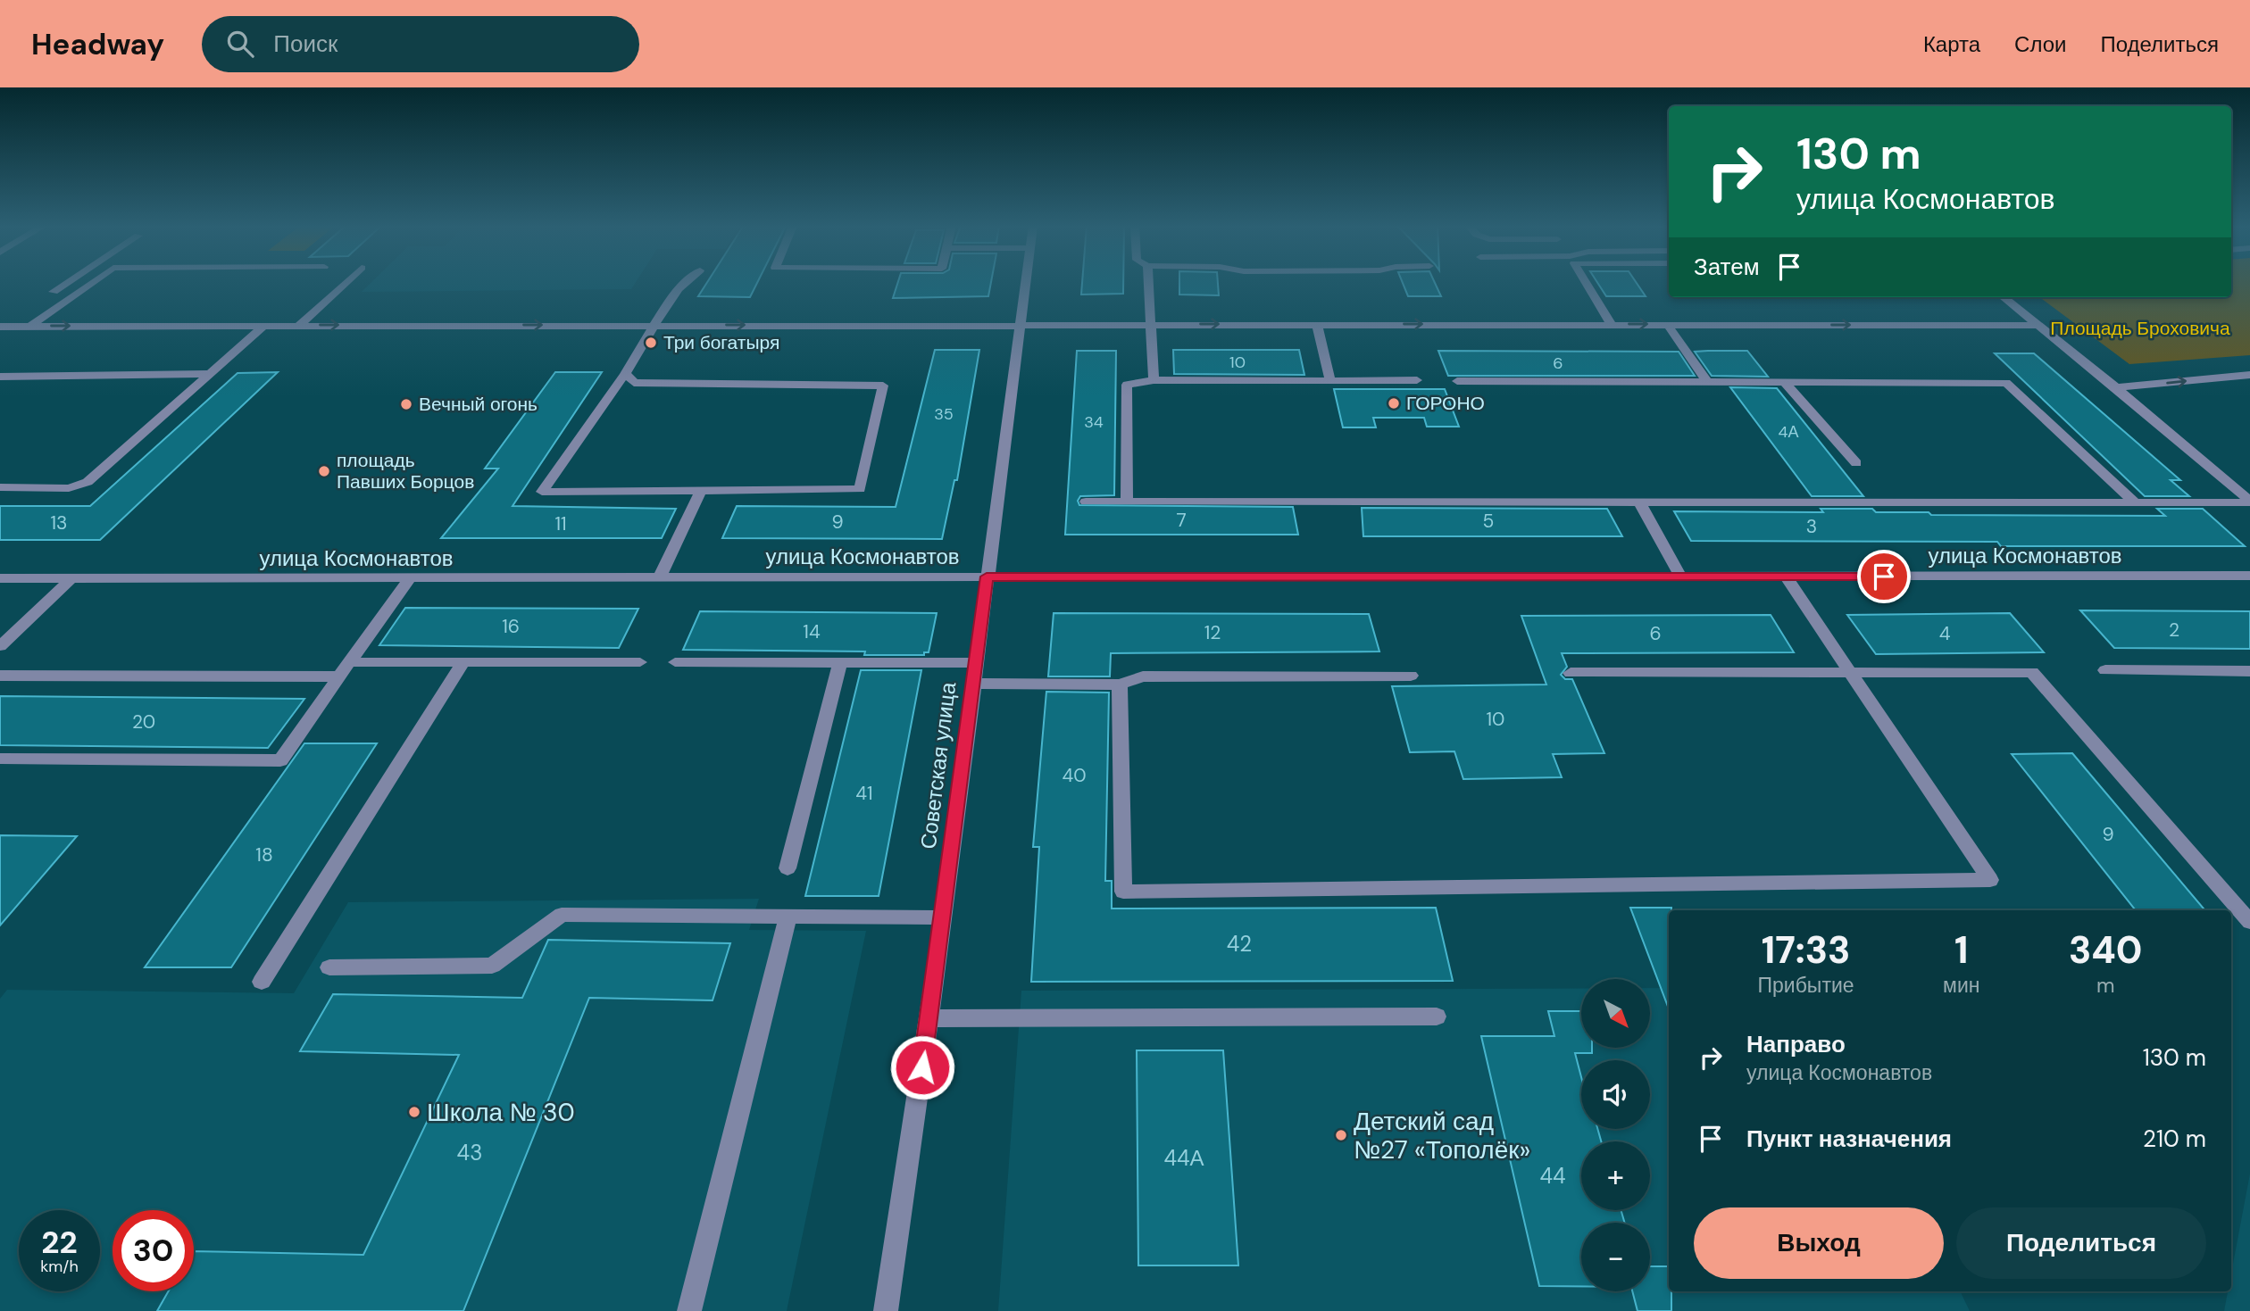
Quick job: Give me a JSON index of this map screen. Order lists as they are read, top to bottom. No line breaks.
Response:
{"streets":{"street":["улица Космонавтов","Советская улица"]},"crossings":[["улица Космонавтов","Советская улица"]],"parks":["Площадь Броховича"],"places":["Три богатыря","ГОРОНО","Вечный огонь","площадь Павших Борцов","Школа № 30","Детский сад №27 «Тополёк»"],"house_numbers":["10","6","35","34","4А","7","5","9","13","11","3","16","2","14","12","6","4","10","20","40","41","9","18","42","43","44А","44"],"north":"bottom right","page":{"header":"Headway","search":"Поиск","nav":["Карта","Слои","Поделиться"],"turn":["130 m","улица Космонавтов"],"then":"Затем","eta":["17:33","Прибытие","1","мин","340","m"],"map_buttons":["+","−"],"list":[{"name":"Направо","note":"улица Космонавтов","value":"130 m"},{"name":"Пункт назначения","value":"210 m"}],"buttons":["Выход","Поделиться"],"speed":"22 km/h","limit":"30"}}
